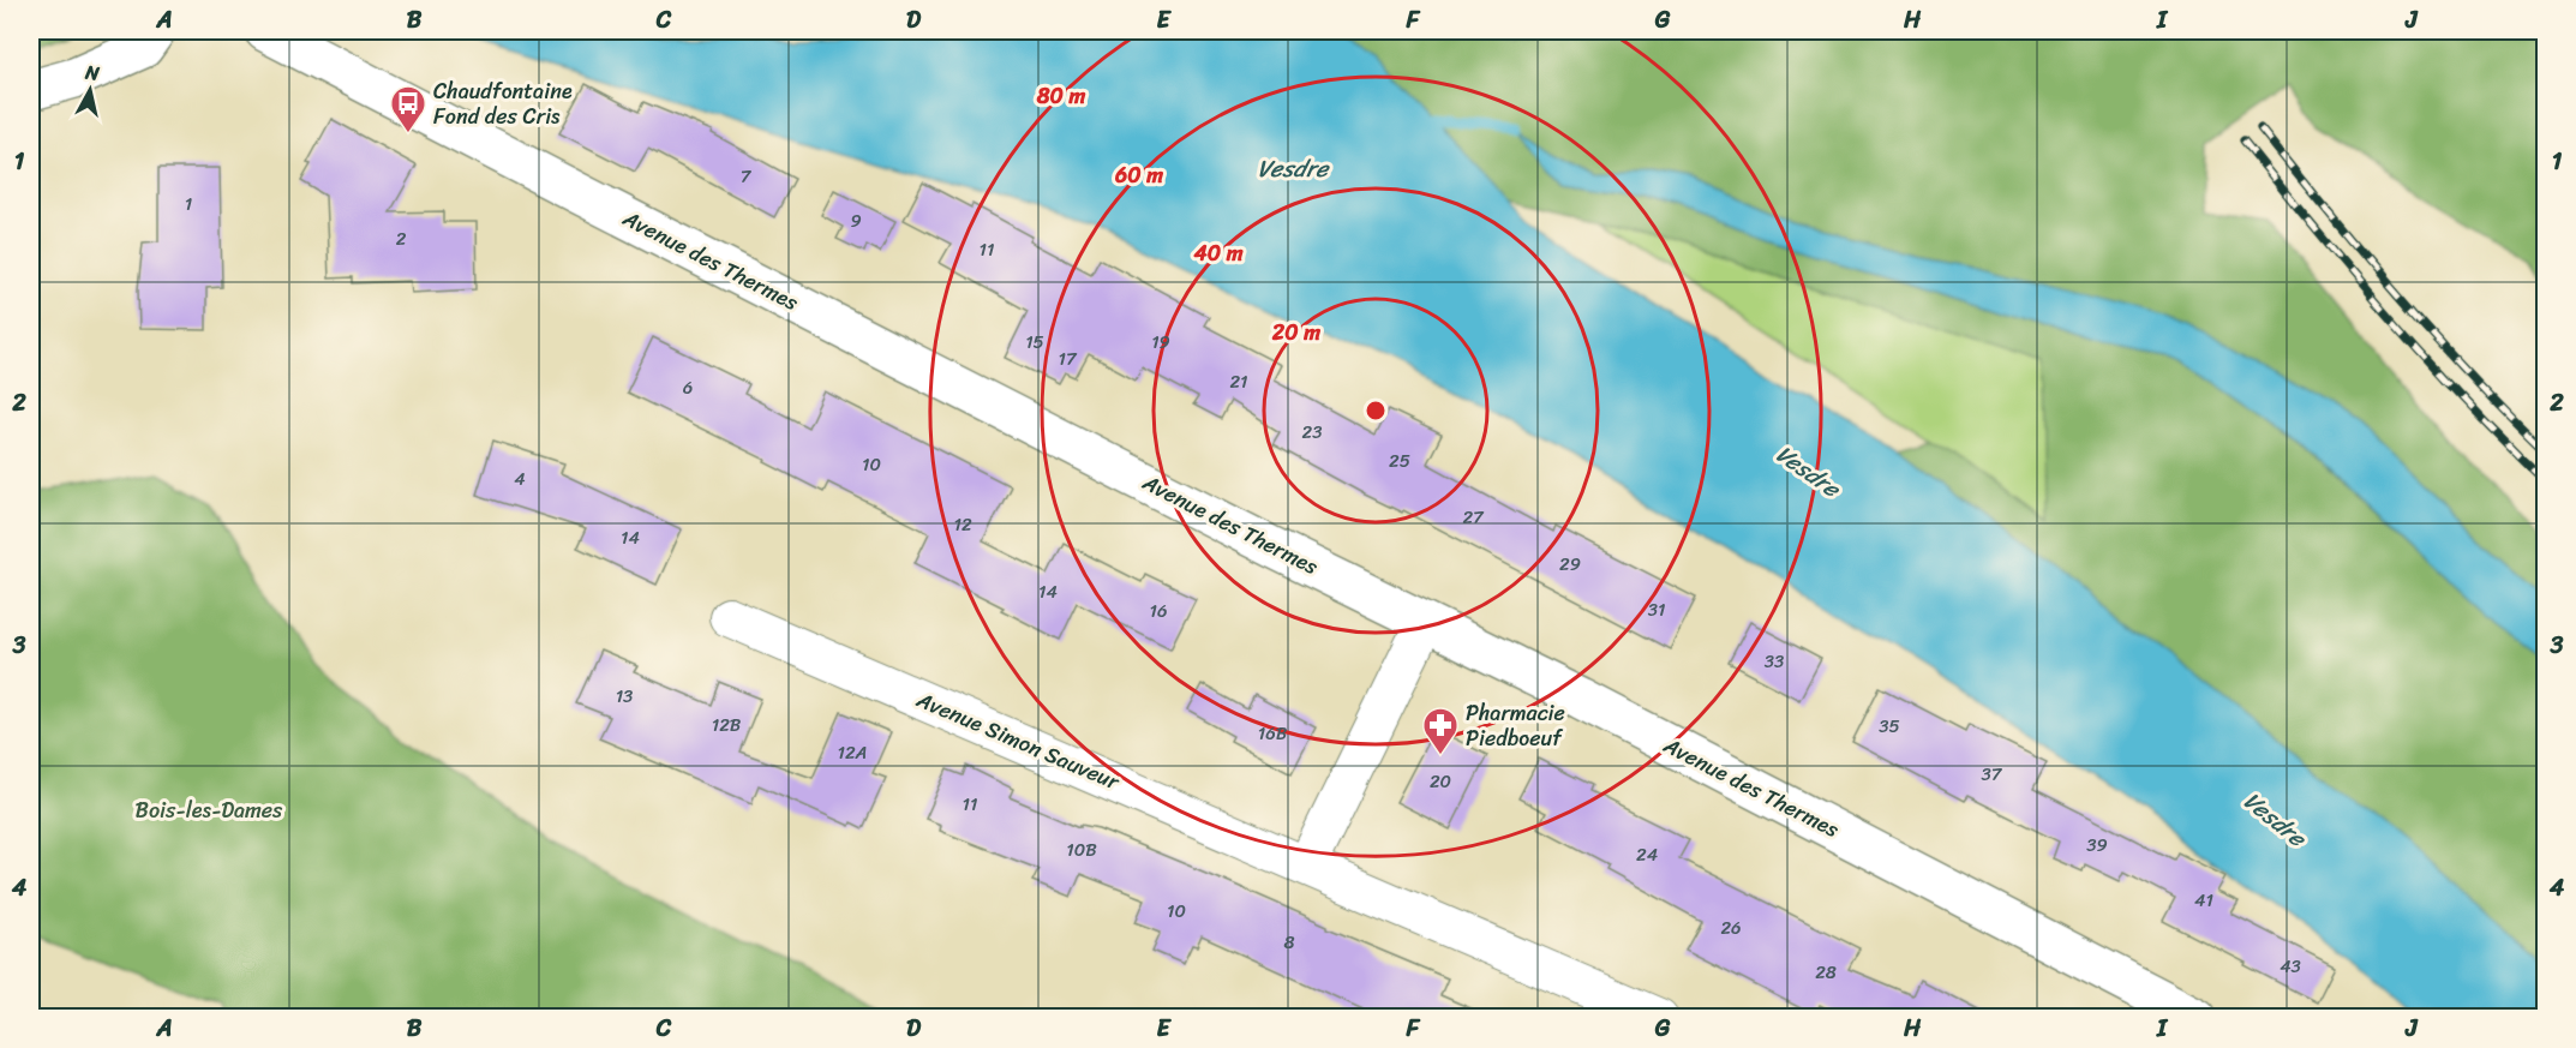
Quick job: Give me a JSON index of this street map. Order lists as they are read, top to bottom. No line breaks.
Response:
{"streets":{"main road":["Avenue des Thermes"],"street":["Avenue Simon Sauveur"]},"water":["Vesdre"],"parks":["Bois-les-Dames"],"places":{"bus stop":["Chaudfontaine Fond des Cris"],"pharmacy":["Pharmacie Piedboeuf"]},"house_numbers":["7","1","9","2","11","15","19","17","21","6","23","25","10","4","27","12","14","29","14","31","16","33","13","12B","35","16B","12A","37","20","11","39","10B","24","41","10","26","8","43","28"],"north":"top","grid":{"columns":["A","B","C","D","E","F","G","H","I","J"],"rows":["1","2","3","4"]},"rings":["80 m","60 m","40 m","20 m"]}
